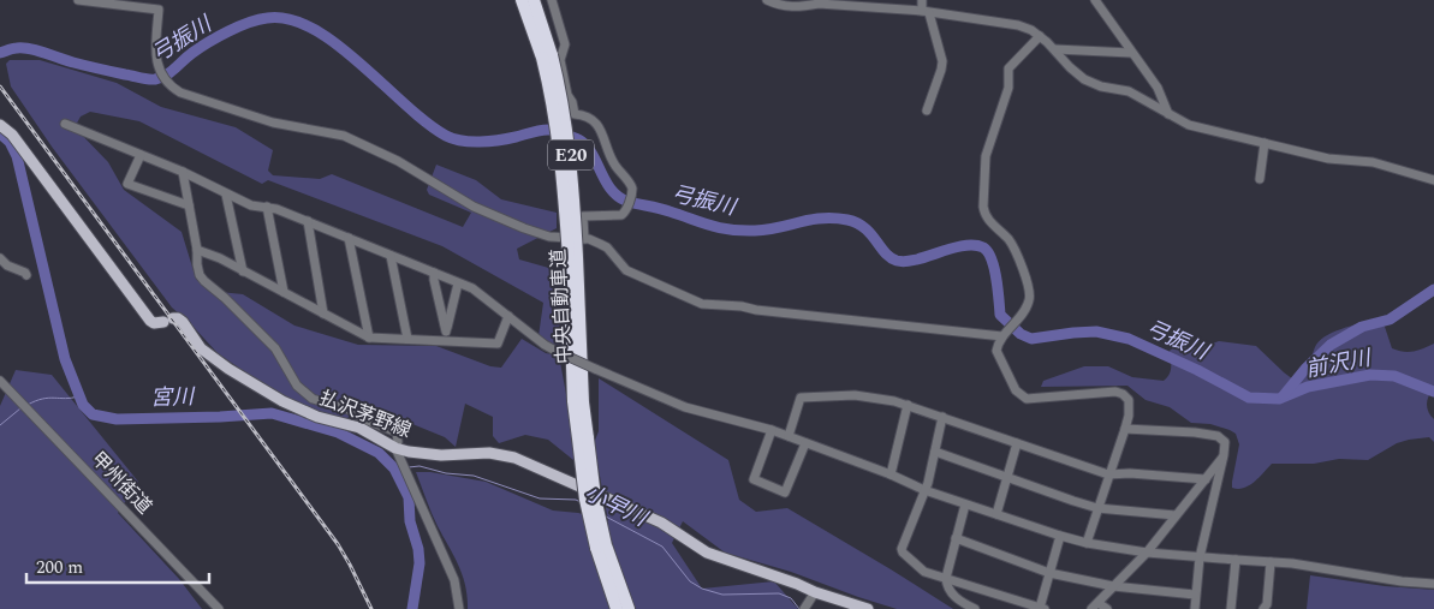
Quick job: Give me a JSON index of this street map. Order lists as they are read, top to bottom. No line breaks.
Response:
{"streets":{"highway":["E20","中央自動車道"],"main road":["払沢茅野線"],"street":["甲州街道"]},"water":["弓振川","前沢川","宮川","小早川"],"scale_bar":"200 m"}
